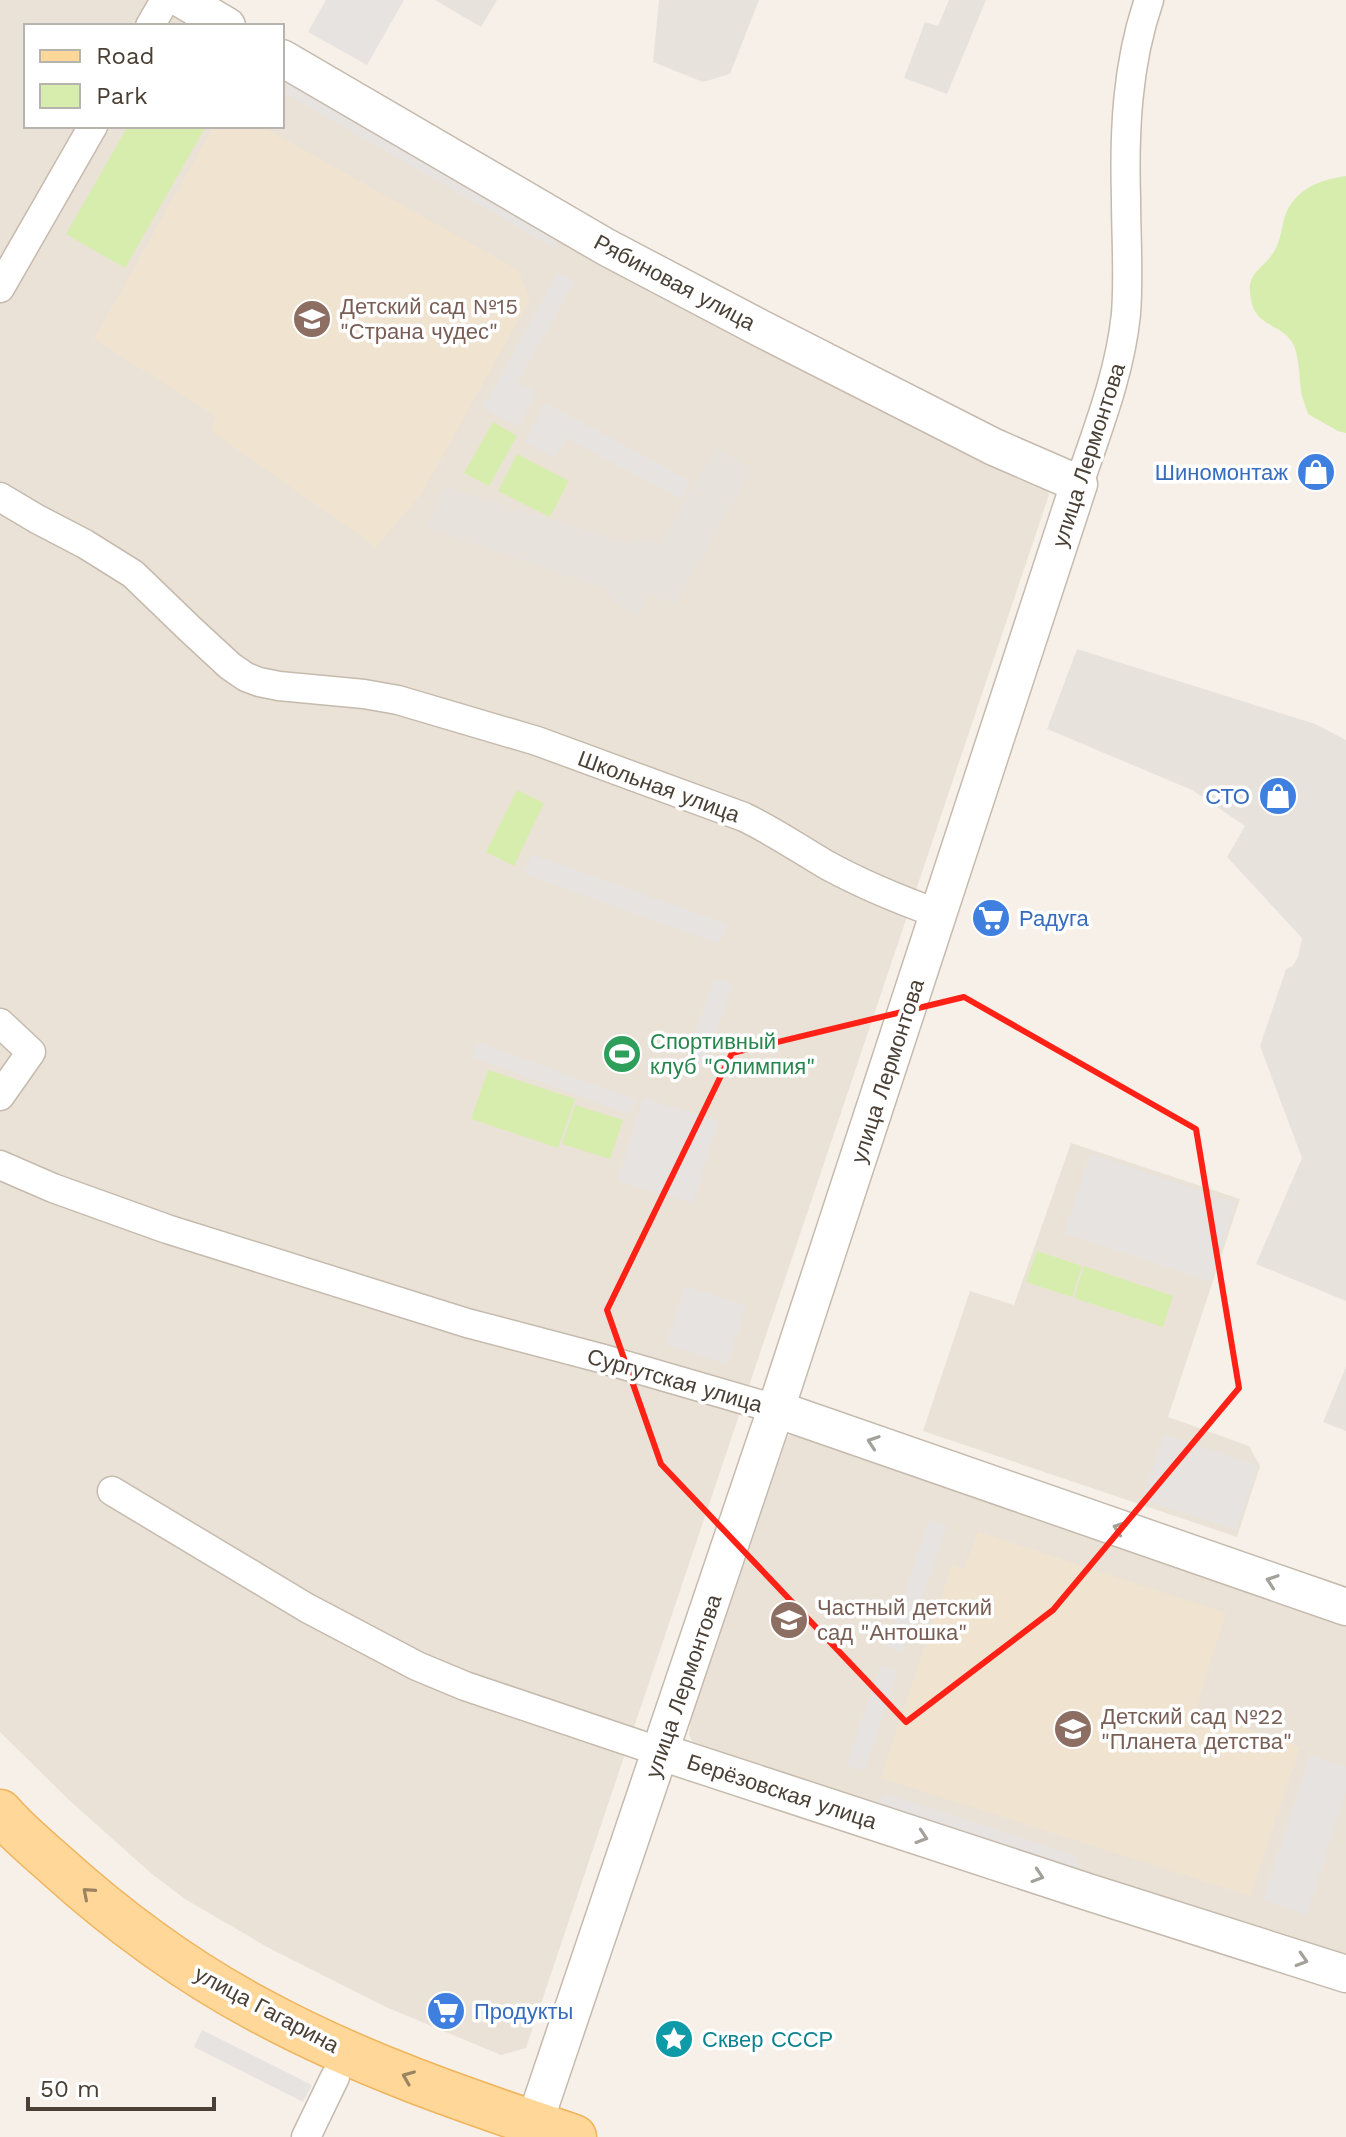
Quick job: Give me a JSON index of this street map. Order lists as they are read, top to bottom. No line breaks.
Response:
{"streets":{"main road":["улица Гагарина"],"street":["Рябиновая улица","улица Лермонтова","Школьная улица","Сургутская улица","Берёзовская улица"]},"crossings":[["Рябиновая улица","улица Лермонтова"],["улица Лермонтова","Школьная улица"],["улица Лермонтова","Сургутская улица"],["улица Лермонтова","Берёзовская улица"],["улица Лермонтова","улица Гагарина"]],"one_way":["Сургутская улица","Берёзовская улица"],"places":{"school or university":["Детский сад №15 \"Страна чудес\"","Частный детский сад \"Антошка\"","Детский сад №22 \"Планета детства\""],"shop":["Шиномонтаж","СТО"],"supermarket":["Радуга","Продукты"],"sports":["Спортивный клуб \"Олимпия\""],"place":["Сквер СССР"]},"legend":["Road","Park"],"scale_bar":"50 m"}
